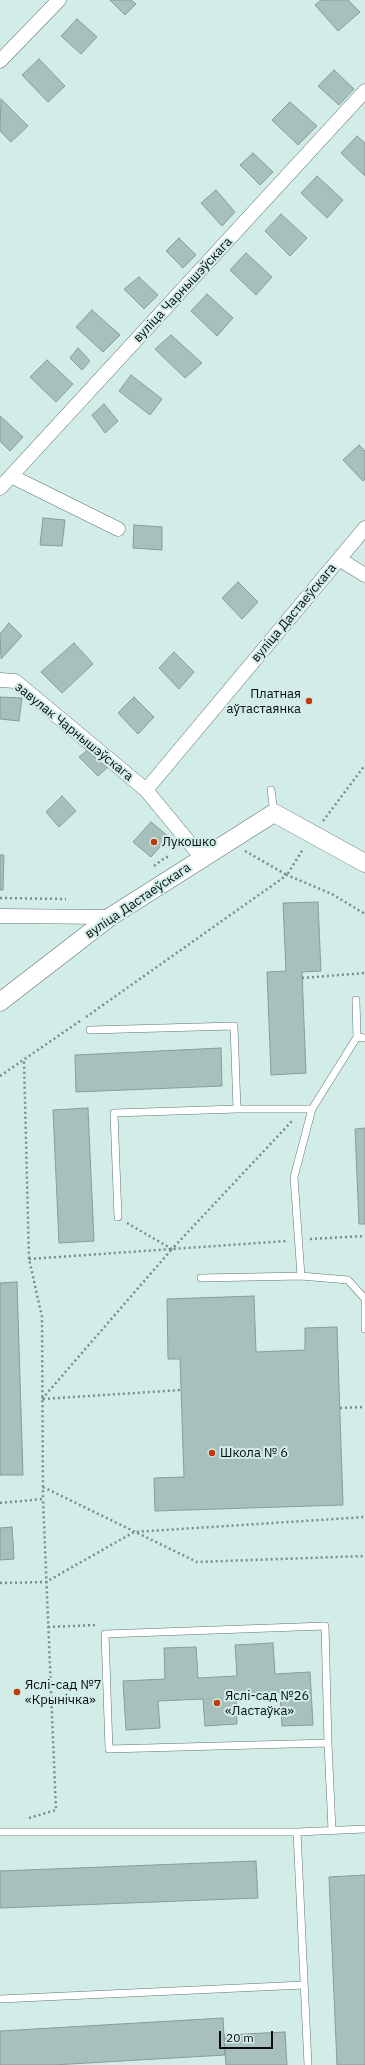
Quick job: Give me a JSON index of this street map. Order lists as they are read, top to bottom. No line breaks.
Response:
{"streets":{"street":["вуліца Чарнышэўскага","вуліца Дастаеўскага","завулак Чарнышэўскага"]},"crossings":[["вуліца Дастаеўскага","завулак Чарнышэўскага"]],"places":["Платная аўтастаянка","Лукошко","Школа № 6","Яслі-сад №7 «Крынічка»","Яслі-сад №26 «Ластаўка»"],"scale_bar":"20 m"}
